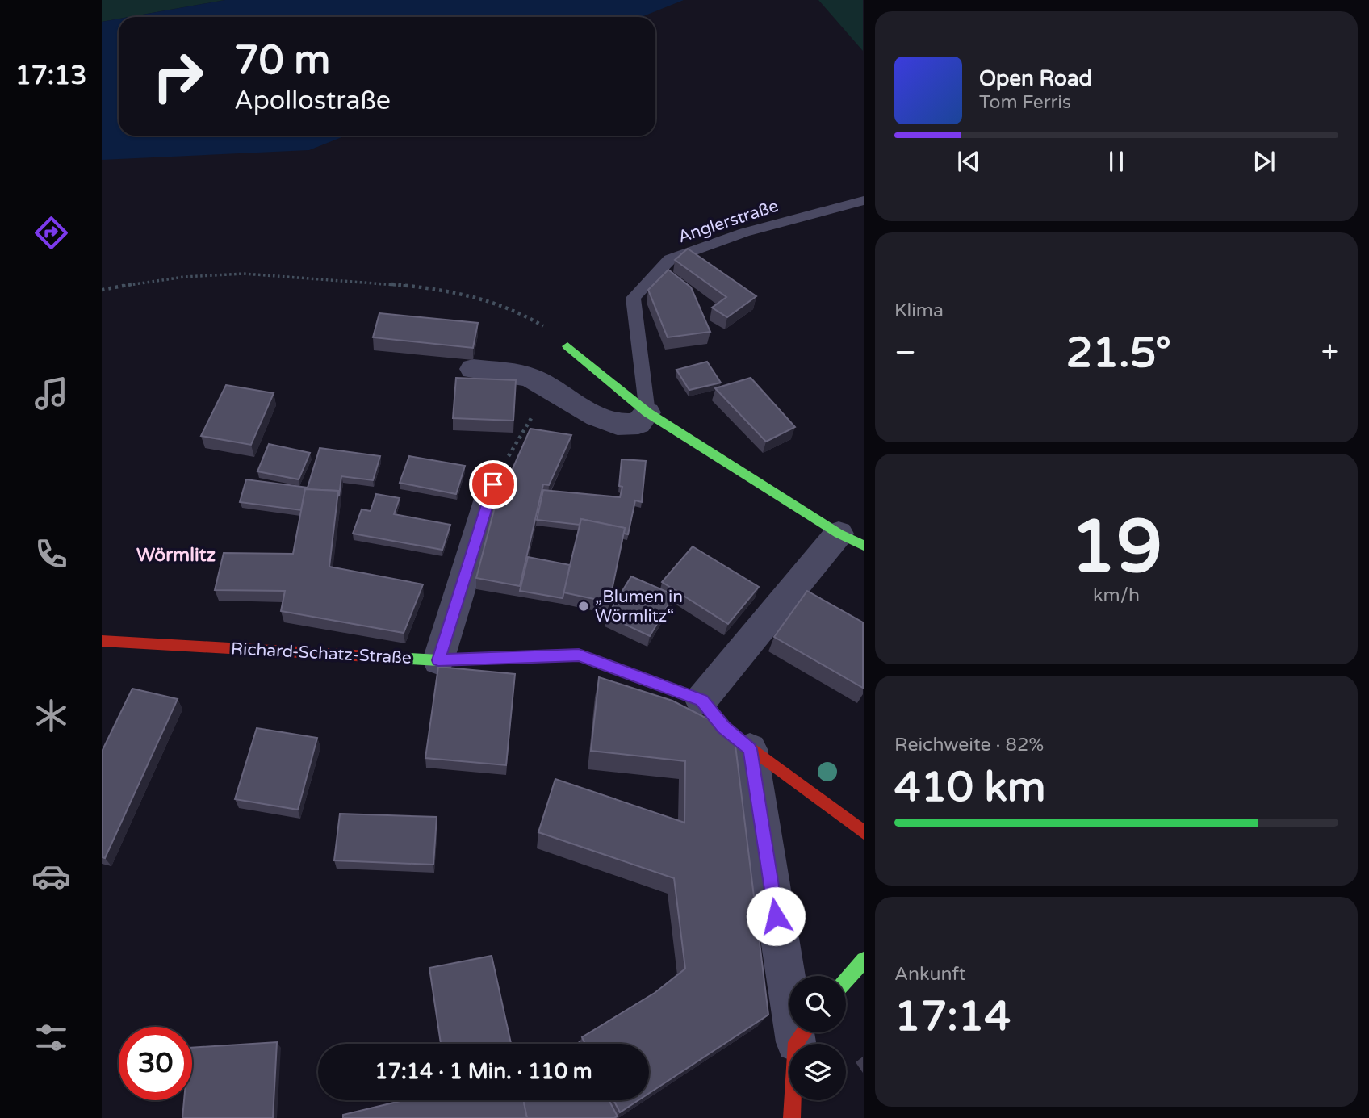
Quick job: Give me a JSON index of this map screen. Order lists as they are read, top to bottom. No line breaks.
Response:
{"streets":{"street":["Richard-Schatz-Straße"],"lane":["Anglerstraße"]},"districts":["Wörmlitz"],"places":["„Blumen in Wörmlitz“"],"page":{"tabs":"17:13","turn":["70 m","Apollostraße"],"song":["Open Road","Tom Ferris"],"tile":["Klima",["19","km/h"],["Reichweite · 82%","410 km"],["Ankunft","17:14"]],"heat":["−","21.5°","+"],"limit":"30","trip":"17:14 · 1 Min. · 110 m"}}
